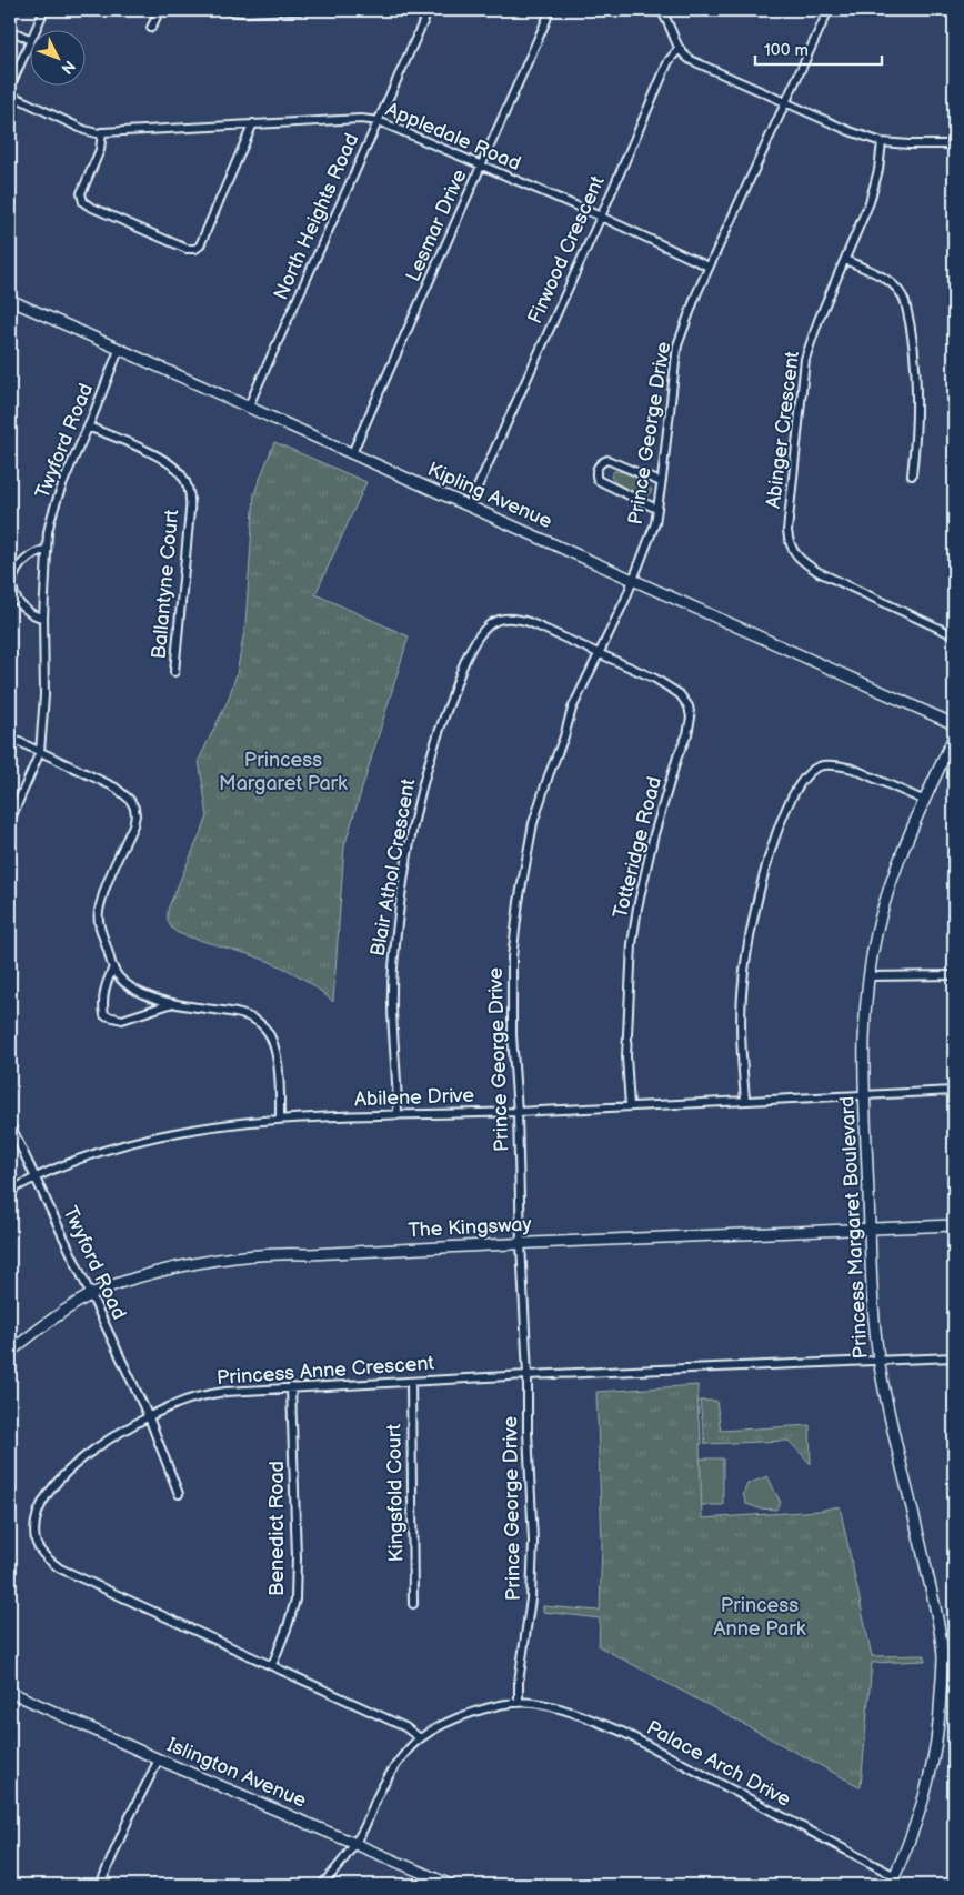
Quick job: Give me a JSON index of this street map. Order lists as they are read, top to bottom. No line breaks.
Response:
{"streets":{"street":["Appledale Road","North Heights Road","Lesmar Drive","Firwood Crescent","Abinger Crescent","Prince George Drive","Twyford Road","Kipling Avenue","Ballantyne Court","Totteridge Road","Blair Athol Crescent","Abilene Drive","The Kingsway","Princess Margaret Boulevard","Princess Anne Crescent","Kingsfold Court","Benedict Road","Palace Arch Drive","Islington Avenue"]},"crossings":[["Appledale Road","North Heights Road"],["Appledale Road","Lesmar Drive"],["Appledale Road","Firwood Crescent"],["Appledale Road","Prince George Drive"],["North Heights Road","Kipling Avenue"],["Lesmar Drive","Kipling Avenue"],["Firwood Crescent","Kipling Avenue"],["Prince George Drive","Kipling Avenue"],["Prince George Drive","Totteridge Road"],["Prince George Drive","Blair Athol Crescent"],["Prince George Drive","Abilene Drive"],["Prince George Drive","The Kingsway"],["Prince George Drive","Princess Anne Crescent"],["Prince George Drive","Palace Arch Drive"],["Twyford Road","Kipling Avenue"],["Twyford Road","Ballantyne Court"],["Twyford Road","Abilene Drive"],["Twyford Road","The Kingsway"],["Twyford Road","Princess Anne Crescent"],["Totteridge Road","Blair Athol Crescent"],["Totteridge Road","Abilene Drive"],["Blair Athol Crescent","Abilene Drive"],["Abilene Drive","Princess Margaret Boulevard"],["The Kingsway","Princess Margaret Boulevard"],["Princess Margaret Boulevard","Princess Anne Crescent"],["Princess Margaret Boulevard","Palace Arch Drive"],["Princess Anne Crescent","Kingsfold Court"],["Princess Anne Crescent","Benedict Road"]],"parks":["Princess Margaret Park","Princess Anne Park"],"scale_bar":"100 m","north":"bottom right"}
